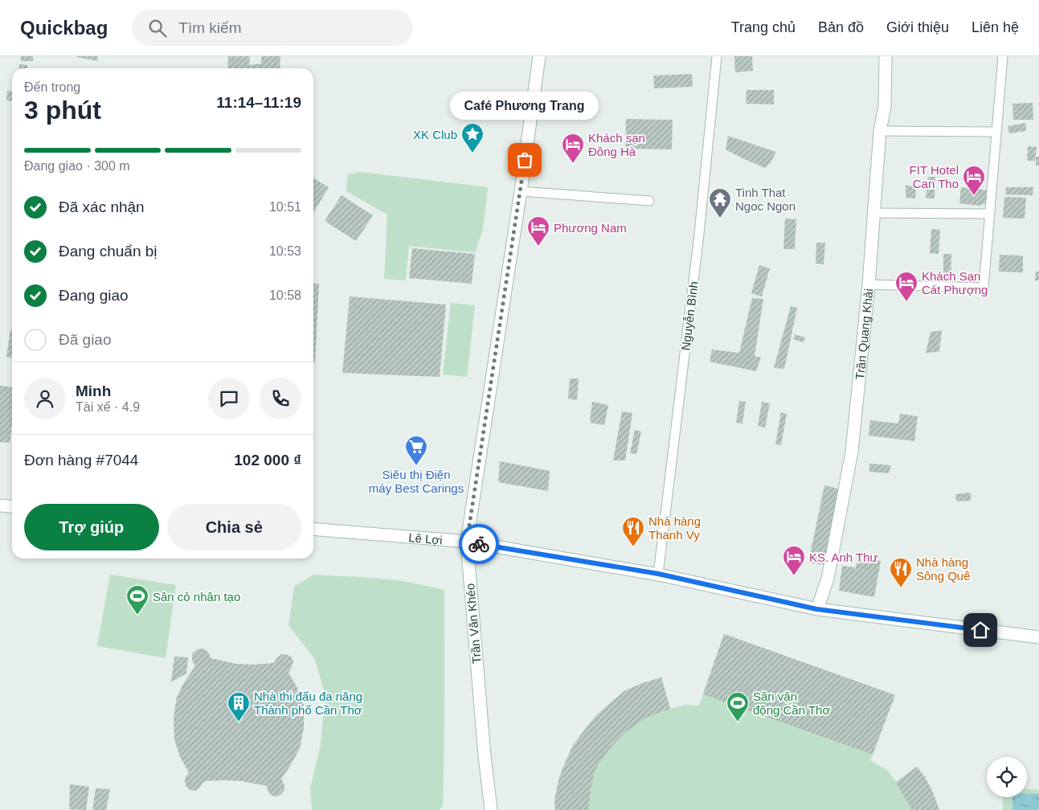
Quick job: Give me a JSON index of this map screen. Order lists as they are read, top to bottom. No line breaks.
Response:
{"streets":{"street":["Nguyễn Bình","Trần Quang Khải","Lê Lợi","Trần Văn Khéo"]},"crossings":[["Nguyễn Bình","Lê Lợi"],["Trần Quang Khải","Lê Lợi"],["Lê Lợi","Trần Văn Khéo"]],"places":{"place":["XK Club"],"other":["Café Phương Trang"],"hotel":["Khách sạn Đông Hà","FIT Hotel Can Tho","Phương Nam","Khách Sạn Cát Phượng","KS. Anh Thư"],"temple":["Tinh That Ngoc Ngon"],"supermarket":["Siêu thị Điện máy Best Carings"],"restaurant":["Nhà hàng Thanh Vy","Nhà hàng Sông Quê"],"sports":["Sân cỏ nhân tạo","Sân vận động Cần Thơ"],"building":["Nhà thi đấu đa năng Thành phố Cần Thơ"]},"page":{"header":"Quickbag","search":"Tìm kiếm","nav":["Trang chủ","Bản đồ","Giới thiệu","Liên hệ"],"heading":["3 phút","Đến trong","11:14–11:19"],"panel":["Minh","Tài xế · 4.9","Đơn hàng #7044","102 000 ₫"],"bubble":"Café Phương Trang","bar":"Đang giao · 300 m","list":[["Đã xác nhận","10:51"],["Đang chuẩn bị","10:53"],["Đang giao","10:58"],"Đã giao"],"buttons":["Trợ giúp","Chia sẻ"]}}
